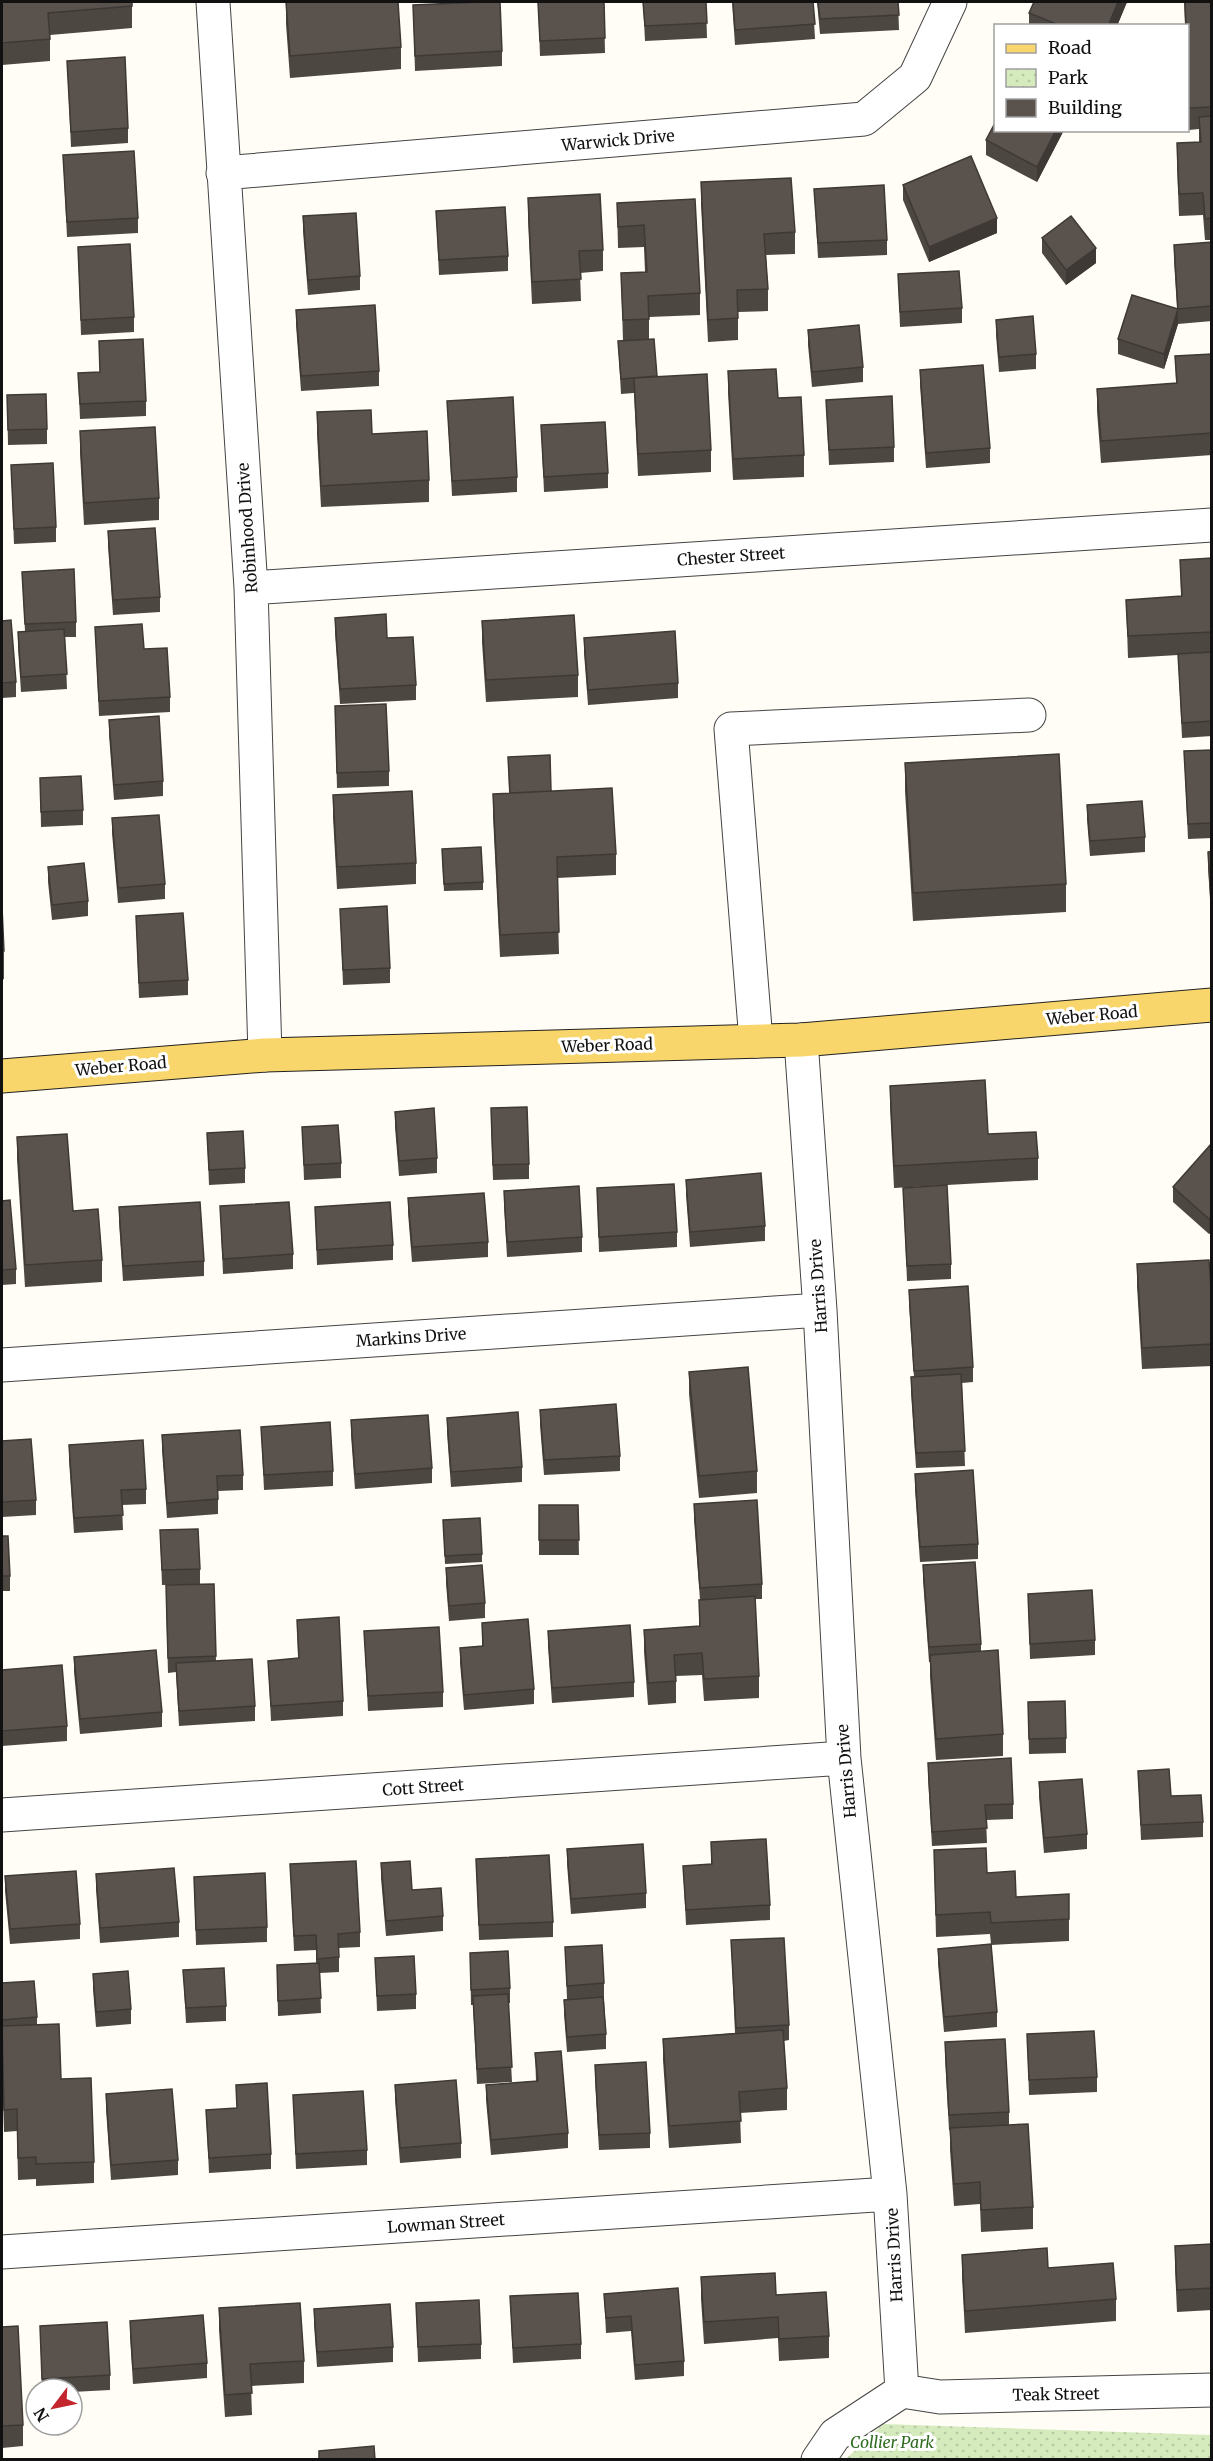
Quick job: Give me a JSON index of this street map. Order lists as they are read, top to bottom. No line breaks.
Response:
{"streets":{"main road":["Weber Road"],"street":["Warwick Drive","Robinhood Drive","Chester Street","Harris Drive","Markins Drive","Cott Street","Lowman Street","Teak Street"]},"crossings":[["Warwick Drive","Robinhood Drive"],["Robinhood Drive","Chester Street"],["Robinhood Drive","Weber Road"],["Weber Road","Harris Drive"],["Harris Drive","Markins Drive"],["Harris Drive","Cott Street"],["Harris Drive","Lowman Street"],["Harris Drive","Teak Street"]],"parks":["Collier Park"],"legend":["Road","Park","Building"],"north":"bottom left"}
